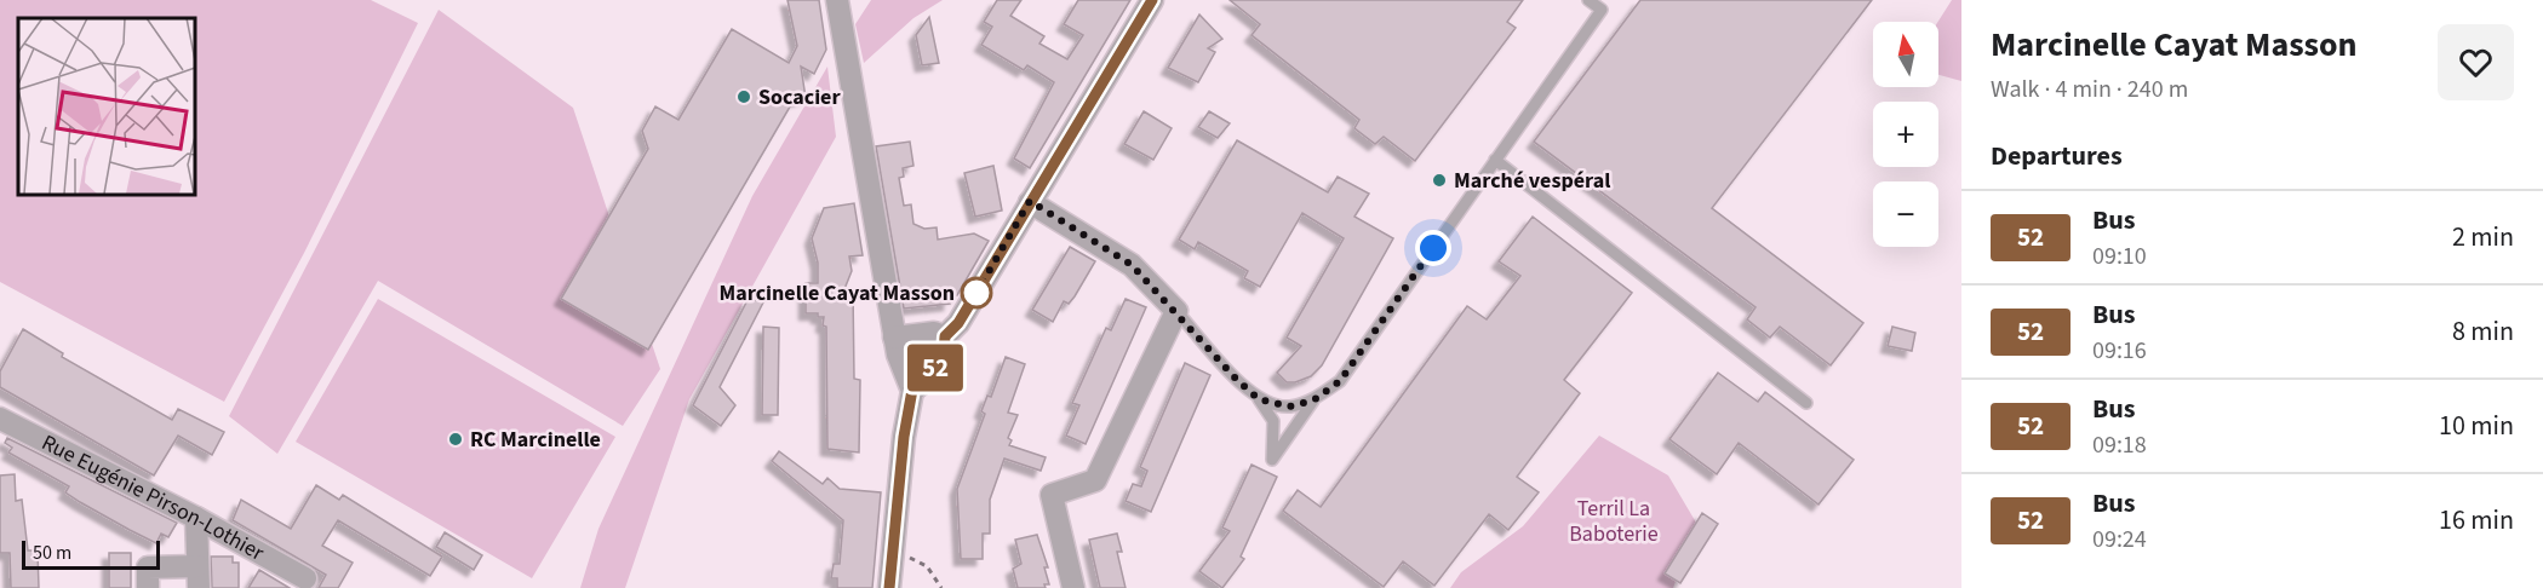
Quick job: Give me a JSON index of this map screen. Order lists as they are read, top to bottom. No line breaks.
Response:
{"streets":{"street":["Rue Eugénie Pirson-Lothier"]},"parks":["Terril La Baboterie"],"places":["Socacier","Marché vespéral","Marcinelle Cayat Masson","RC Marcinelle"],"lines":["bus line 52"],"scale_bar":"50 m","north":"top","page":{"on_map":"52","heading":[["Marcinelle Cayat Masson","Walk · 4 min · 240 m"],"Departures"],"map_buttons":["+","−"],"list":[{"mark":"52","name":"Bus","note":"09:10","value":"2 min"},{"mark":"52","name":"Bus","note":"09:16","value":"8 min"},{"mark":"52","name":"Bus","note":"09:18","value":"10 min"},{"mark":"52","name":"Bus","note":"09:24","value":"16 min"}],"scale":"50 m"}}
